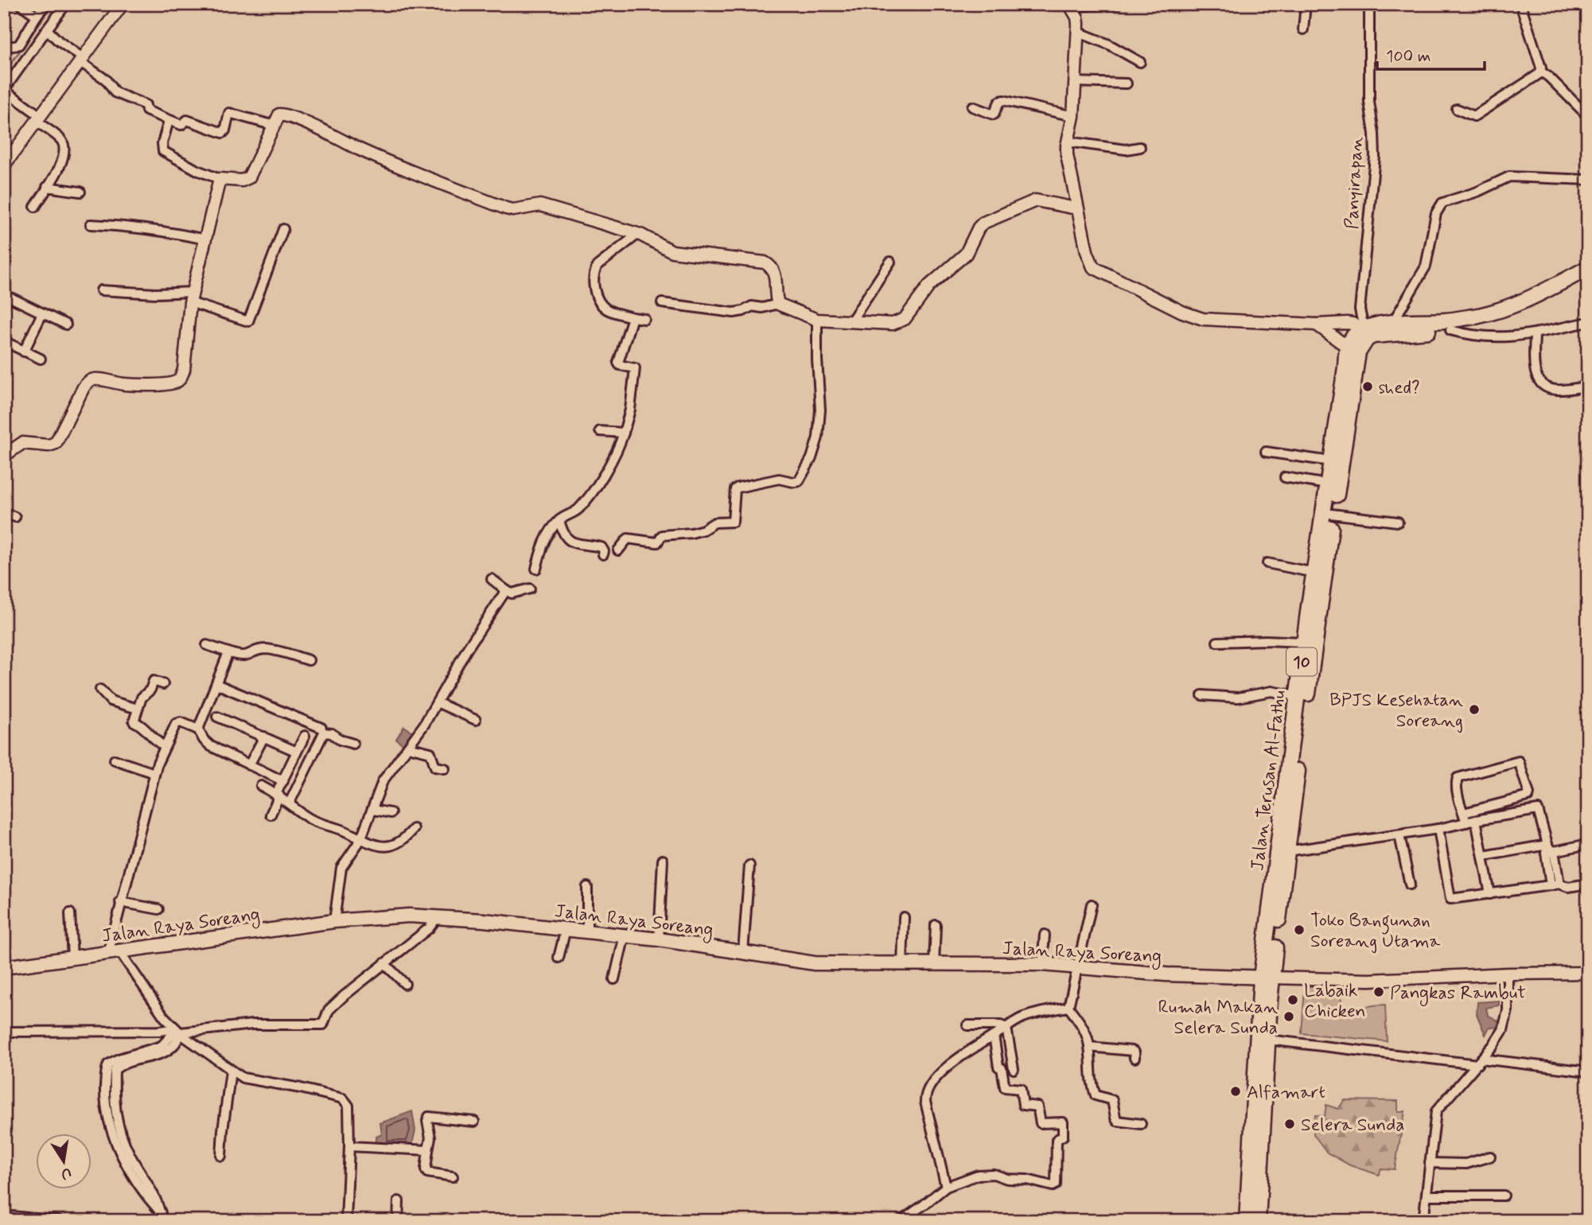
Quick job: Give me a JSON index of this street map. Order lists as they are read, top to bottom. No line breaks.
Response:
{"streets":{"highway":["10","Jalan Terusan Al-Fathu"],"main road":["Jalan Raya Soreang"],"street":["Panyirapan"]},"crossings":[["Jalan Terusan Al-Fathu","Jalan Raya Soreang"]],"places":["shed?","BPJS Kesehatan Soreang","Toko Bangunan Soreang Utama","Pangkas Rambut","Labaik Chicken","Rumah Makan Selera Sunda","Alfamart","Selera Sunda"],"scale_bar":"100 m","north":"bottom"}
